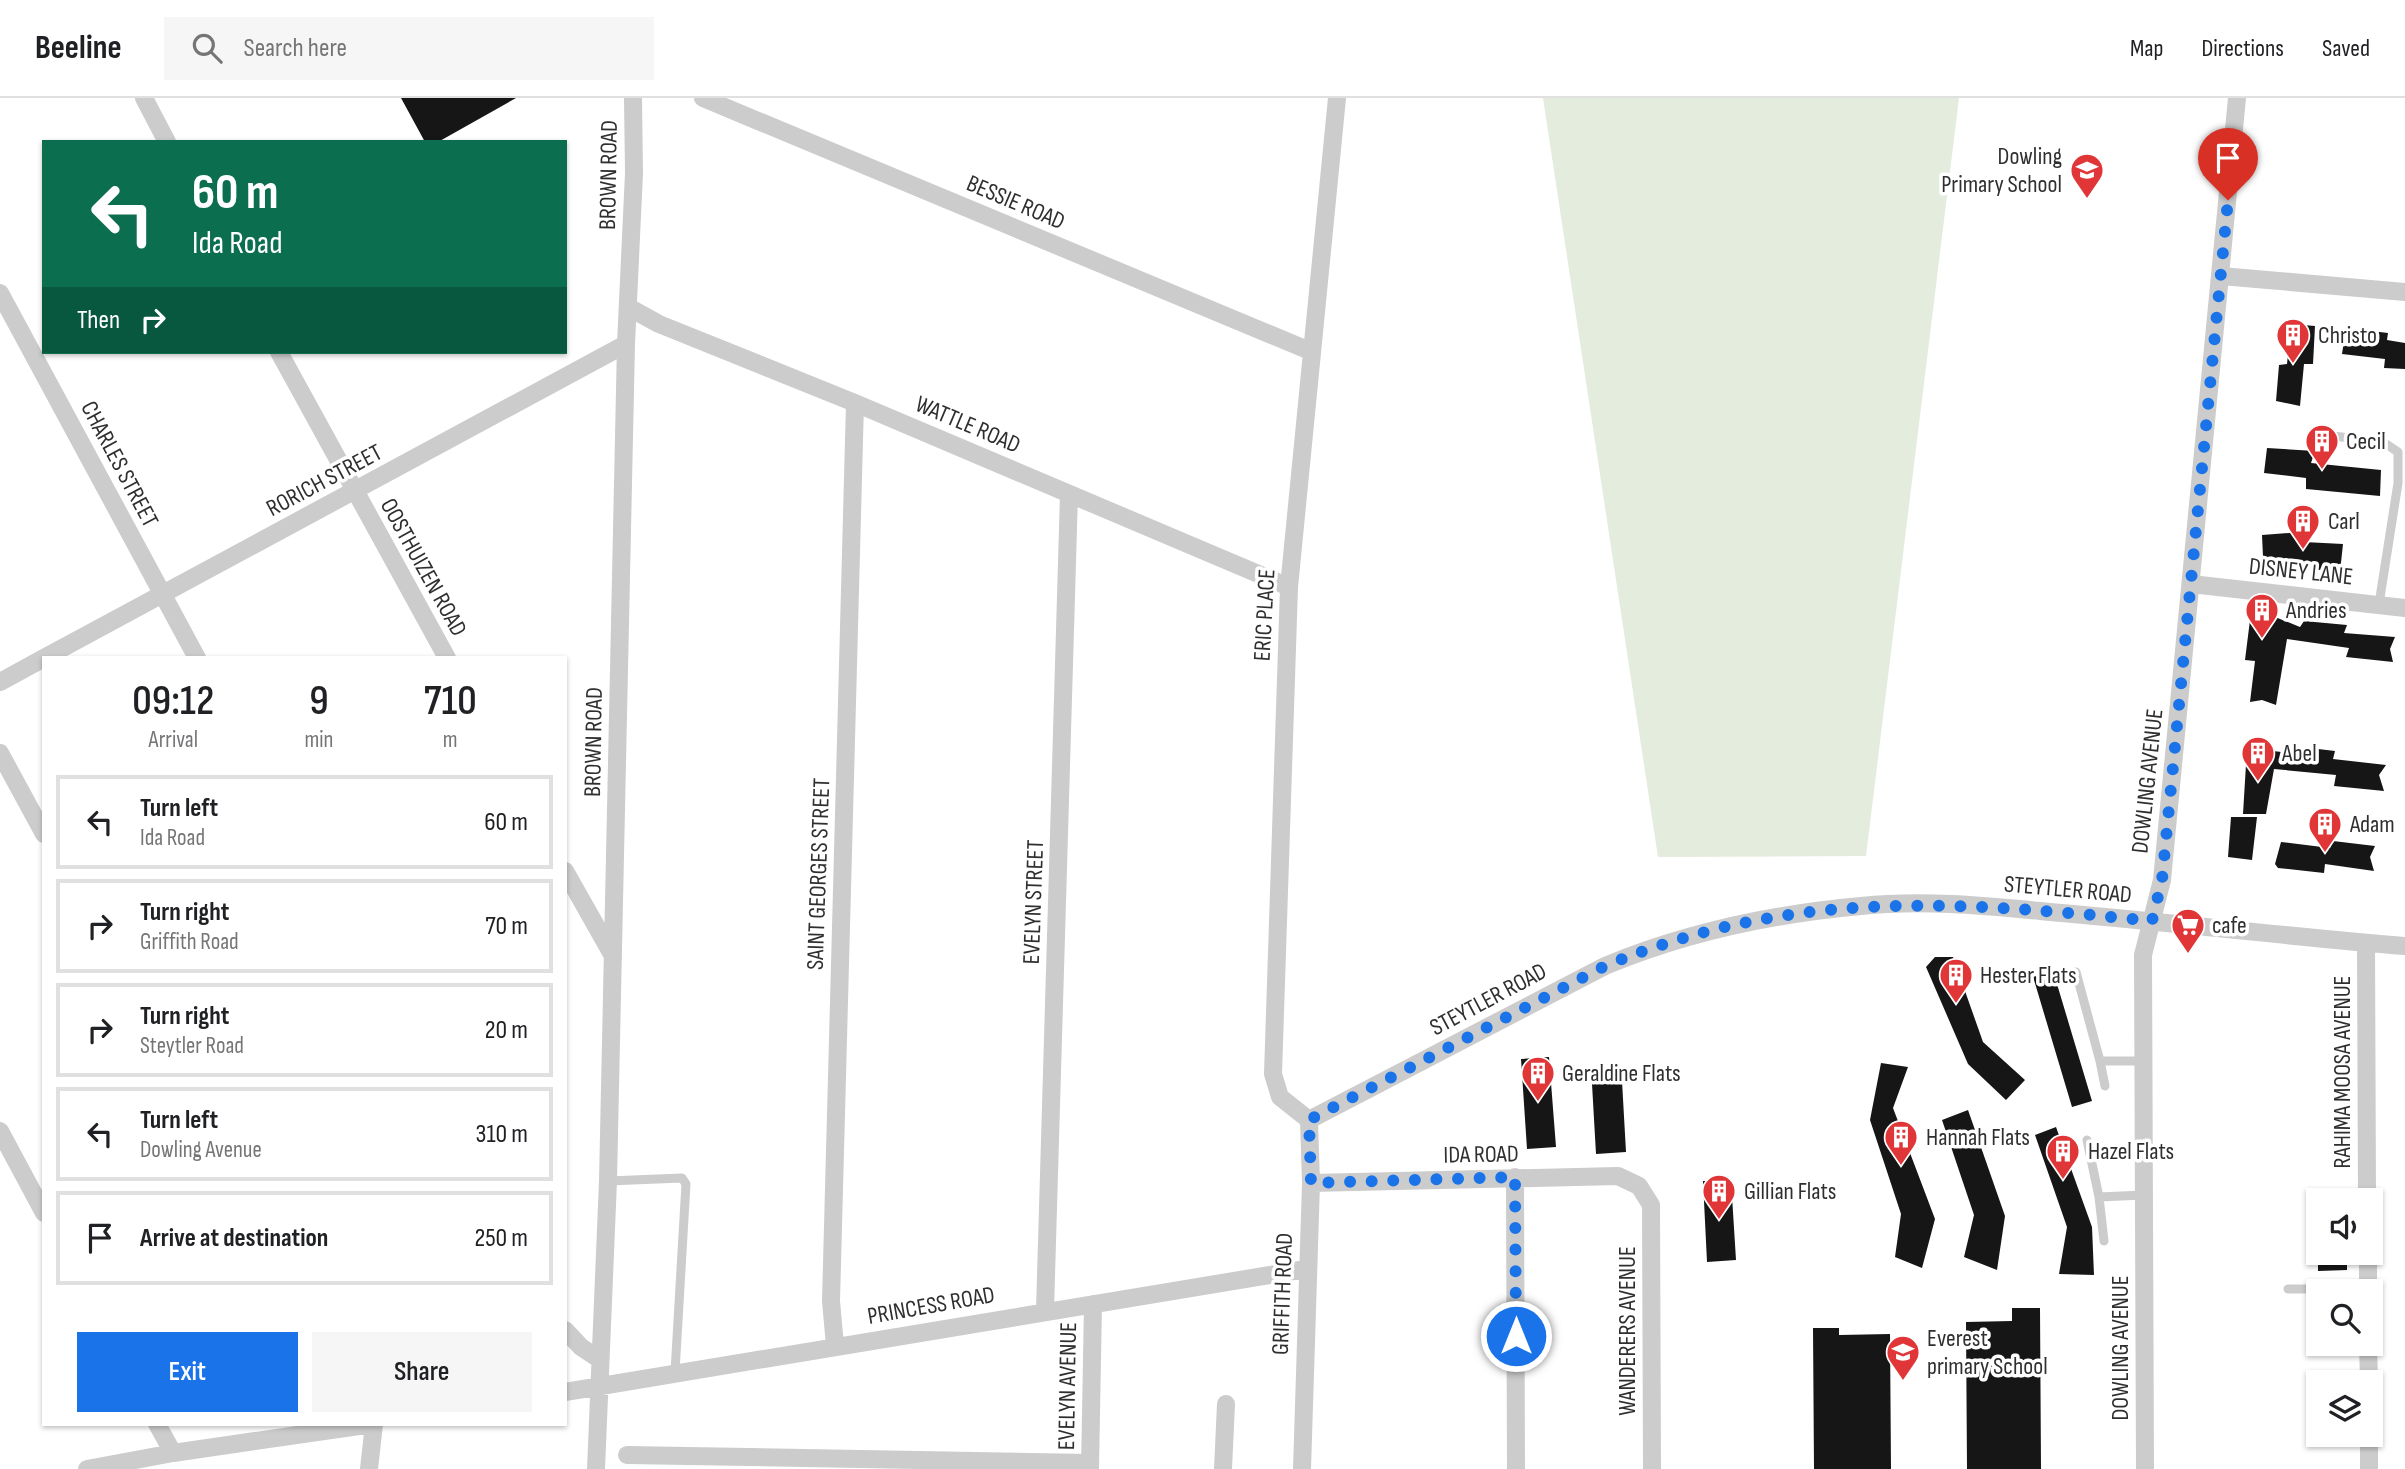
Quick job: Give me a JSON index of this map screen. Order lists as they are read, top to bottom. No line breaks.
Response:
{"streets":{"street":["BROWN ROAD","BESSIE ROAD","WATTLE ROAD","CHARLES STREET","RORICH STREET","OOSTHUIZEN ROAD","DISNEY LANE","ERIC PLACE","DOWLING AVENUE","SAINT GEORGES STREET","STEYTLER ROAD","EVELYN STREET","RAHIMA MOOSA AVENUE","IDA ROAD","GRIFFITH ROAD","PRINCESS ROAD","WANDERERS AVENUE","EVELYN AVENUE"]},"crossings":[["BROWN ROAD","WATTLE ROAD"],["BROWN ROAD","RORICH STREET"],["BROWN ROAD","PRINCESS ROAD"],["BESSIE ROAD","ERIC PLACE"],["WATTLE ROAD","ERIC PLACE"],["WATTLE ROAD","SAINT GEORGES STREET"],["WATTLE ROAD","EVELYN STREET"],["CHARLES STREET","RORICH STREET"],["RORICH STREET","OOSTHUIZEN ROAD"],["DISNEY LANE","DOWLING AVENUE"],["ERIC PLACE","STEYTLER ROAD"],["ERIC PLACE","GRIFFITH ROAD"],["DOWLING AVENUE","STEYTLER ROAD"],["SAINT GEORGES STREET","PRINCESS ROAD"],["STEYTLER ROAD","RAHIMA MOOSA AVENUE"],["STEYTLER ROAD","GRIFFITH ROAD"],["EVELYN STREET","PRINCESS ROAD"],["IDA ROAD","GRIFFITH ROAD"],["IDA ROAD","WANDERERS AVENUE"],["GRIFFITH ROAD","PRINCESS ROAD"],["PRINCESS ROAD","EVELYN AVENUE"]],"places":{"school or university":["Dowling Primary School","Everest primary School"],"building":["Christo","Cecil","Carl","Andries","Abel","Adam","Hester Flats","Geraldine Flats","Hannah Flats","Hazel Flats","Gillian Flats"],"supermarket":["cafe"]},"page":{"header":"Beeline","search":"Search here","nav":["Map","Directions","Saved"],"turn":["60 m","Ida Road"],"then":"Then","eta":["09:12","Arrival","9","min","710","m"],"list":[{"name":"Turn left","note":"Ida Road","value":"60 m"},{"name":"Turn right","note":"Griffith Road","value":"70 m"},{"name":"Turn right","note":"Steytler Road","value":"20 m"},{"name":"Turn left","note":"Dowling Avenue","value":"310 m"},{"name":"Arrive at destination","value":"250 m"}],"buttons":["Exit","Share"]}}
